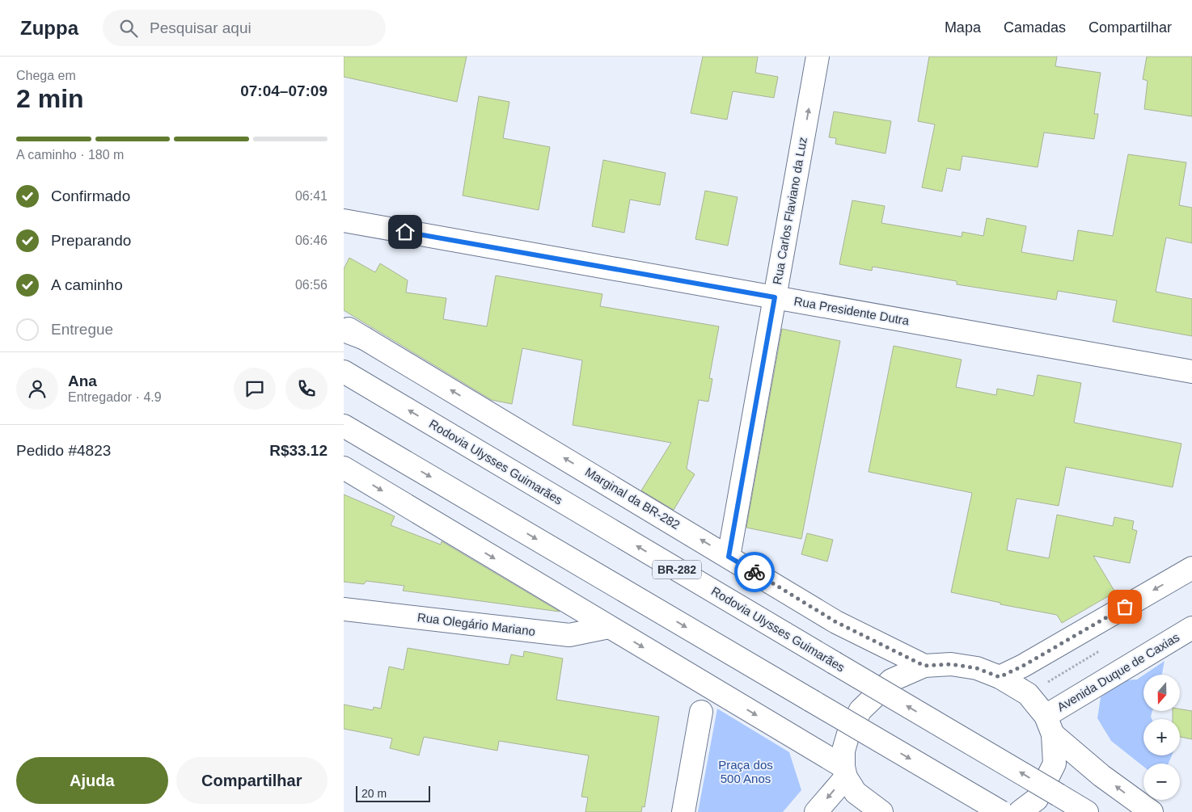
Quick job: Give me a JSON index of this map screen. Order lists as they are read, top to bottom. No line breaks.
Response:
{"streets":{"main road":["Rua Carlos Flaviano da Luz","Rua Presidente Dutra","Rodovia Ulysses Guimarães","Marginal da BR-282","BR-282","Rua Olegário Mariano","Avenida Duque de Caxias"]},"crossings":[["Rua Carlos Flaviano da Luz","Rua Presidente Dutra"],["Rua Carlos Flaviano da Luz","Marginal da BR-282"]],"one_way":["Rua Carlos Flaviano da Luz"],"parks":["Praça dos 500 Anos"],"scale_bar":"20 m","north":"bottom","page":{"header":"Zuppa","search":"Pesquisar aqui","nav":["Mapa","Camadas","Compartilhar"],"heading":["2 min","Chega em","07:04–07:09"],"panel":["Ana","Entregador · 4.9","Pedido #4823","R$33.12"],"bar":"A caminho · 180 m","list":[["Confirmado","06:41"],["Preparando","06:46"],["A caminho","06:56"],"Entregue"],"map_buttons":["+","−"],"buttons":["Ajuda","Compartilhar"],"scale":"20 m"}}
